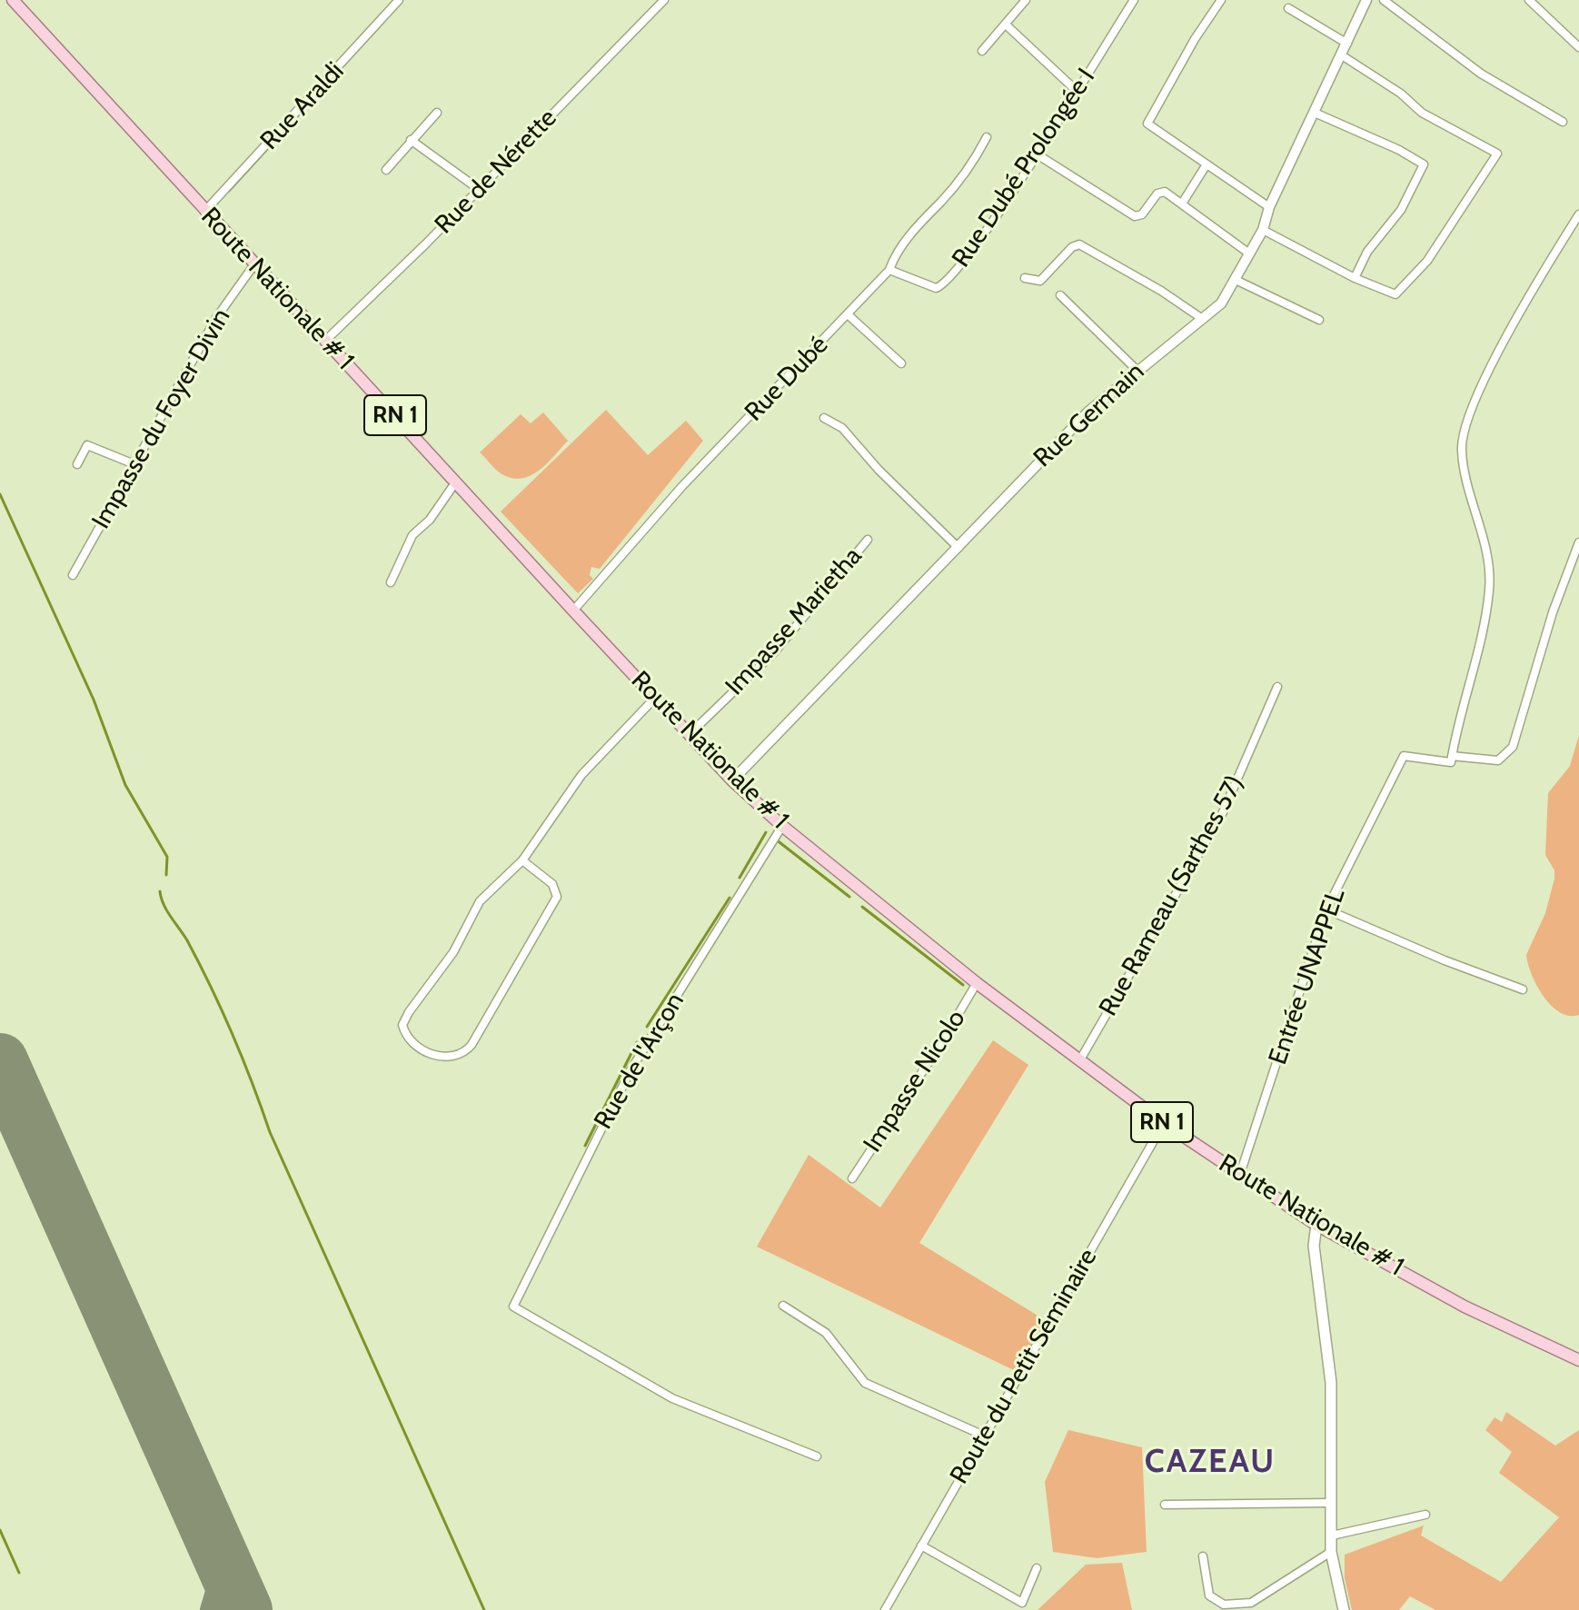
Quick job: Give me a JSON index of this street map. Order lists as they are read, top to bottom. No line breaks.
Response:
{"streets":{"main road":["Route Nationale # 1","RN 1"],"street":["Rue Araldi","Rue Dubé Prolongée I","Rue de Nérette","Rue Dubé","Rue Germain","Impasse du Foyer Divin","Impasse Marietha","Rue Rameau (Sarthes 57)","Entrée UNAPPEL","Rue de l'Arçon","Impasse Nicolo","Route du Petit Séminaire"]},"crossings":[["Rue Araldi","Route Nationale # 1"],["Rue Dubé Prolongée I","Rue Dubé"],["Rue de Nérette","Route Nationale # 1"],["Route Nationale # 1","Rue Dubé"],["Route Nationale # 1","Rue Germain"],["Route Nationale # 1","Impasse du Foyer Divin"],["Route Nationale # 1","Impasse Marietha"],["Route Nationale # 1","Rue Rameau (Sarthes 57)"],["Route Nationale # 1","Entrée UNAPPEL"],["Route Nationale # 1","Rue de l'Arçon"],["Route Nationale # 1","Impasse Nicolo"],["Route Nationale # 1","Route du Petit Séminaire"]],"districts":["CAZEAU"]}
